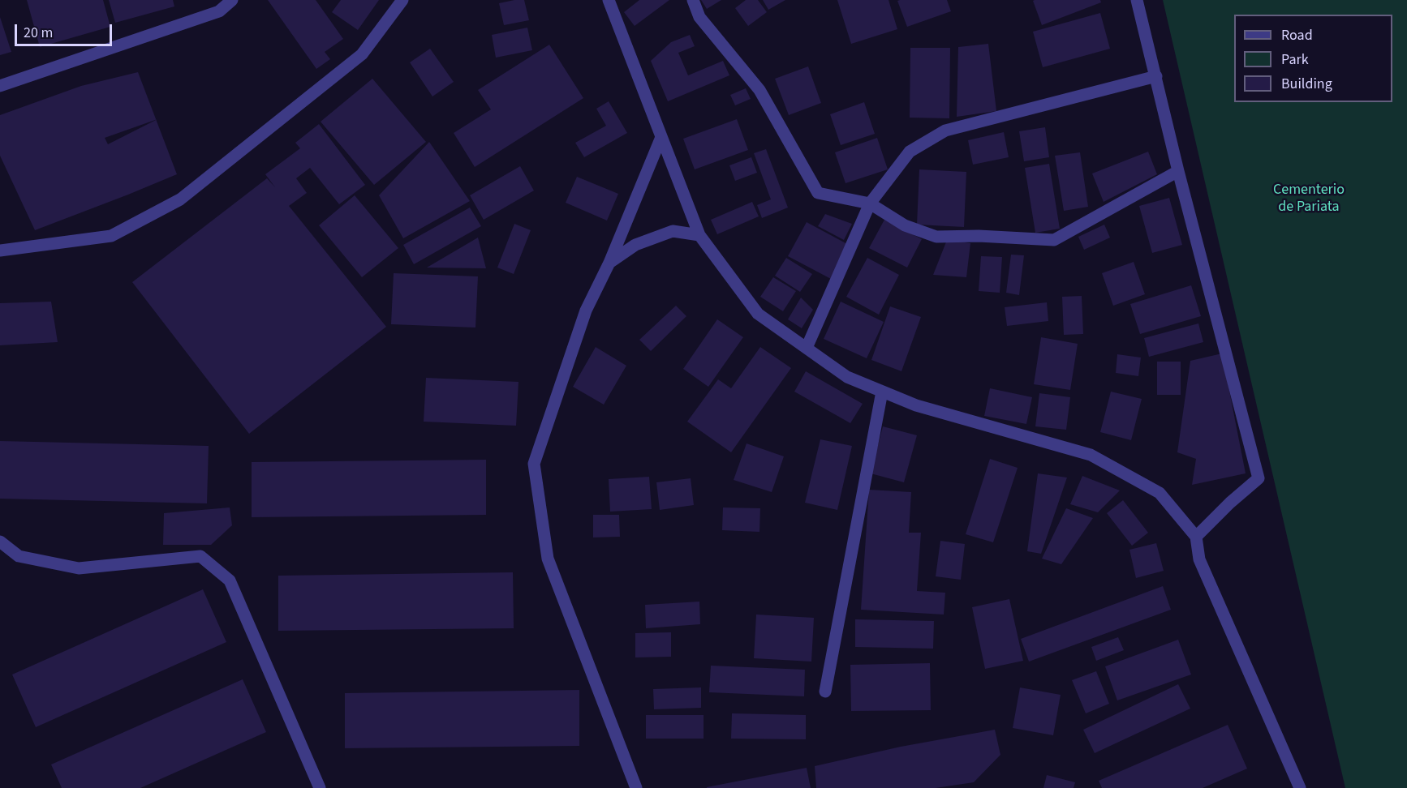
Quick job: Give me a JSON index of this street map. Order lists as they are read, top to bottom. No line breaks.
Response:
{"parks":["Cementerio de Pariata"],"legend":["Road","Park","Building"],"scale_bar":"20 m"}
